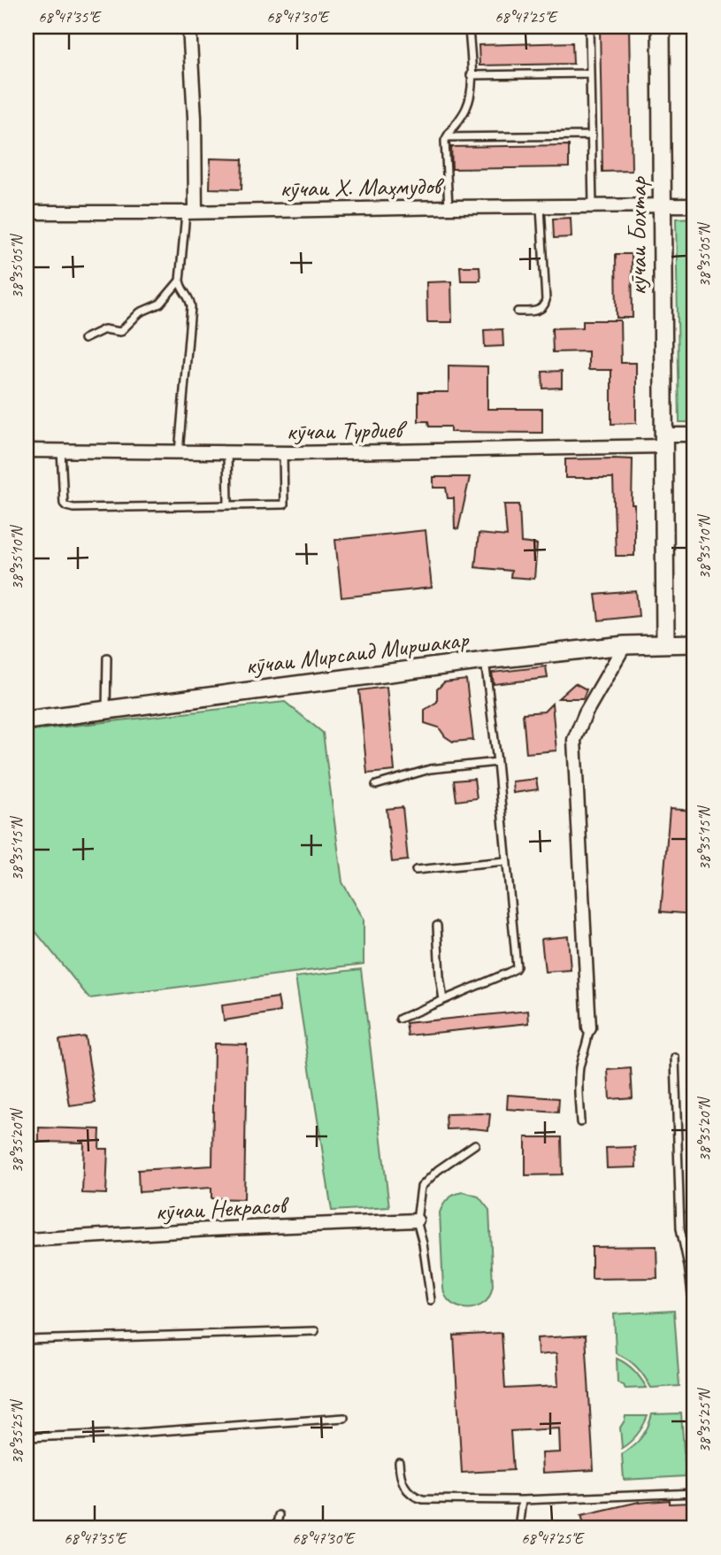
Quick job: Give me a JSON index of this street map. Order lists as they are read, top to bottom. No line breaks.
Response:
{"streets":{"street":["кӯчаи Х. Маҳмудов","кӯчаи Бохтар","кӯчаи Турдиев","кӯчаи Мирсаид Миршакар","кӯчаи Некрасов"]},"crossings":[["кӯчаи Х. Маҳмудов","кӯчаи Бохтар"],["кӯчаи Бохтар","кӯчаи Турдиев"],["кӯчаи Бохтар","кӯчаи Мирсаид Миршакар"]],"coordinates":["68°47'35\"E","68°47'30\"E","68°47'25\"E","38°35'05\"N","38°35'10\"N","38°35'15\"N","38°35'20\"N","38°35'25\"N"]}
